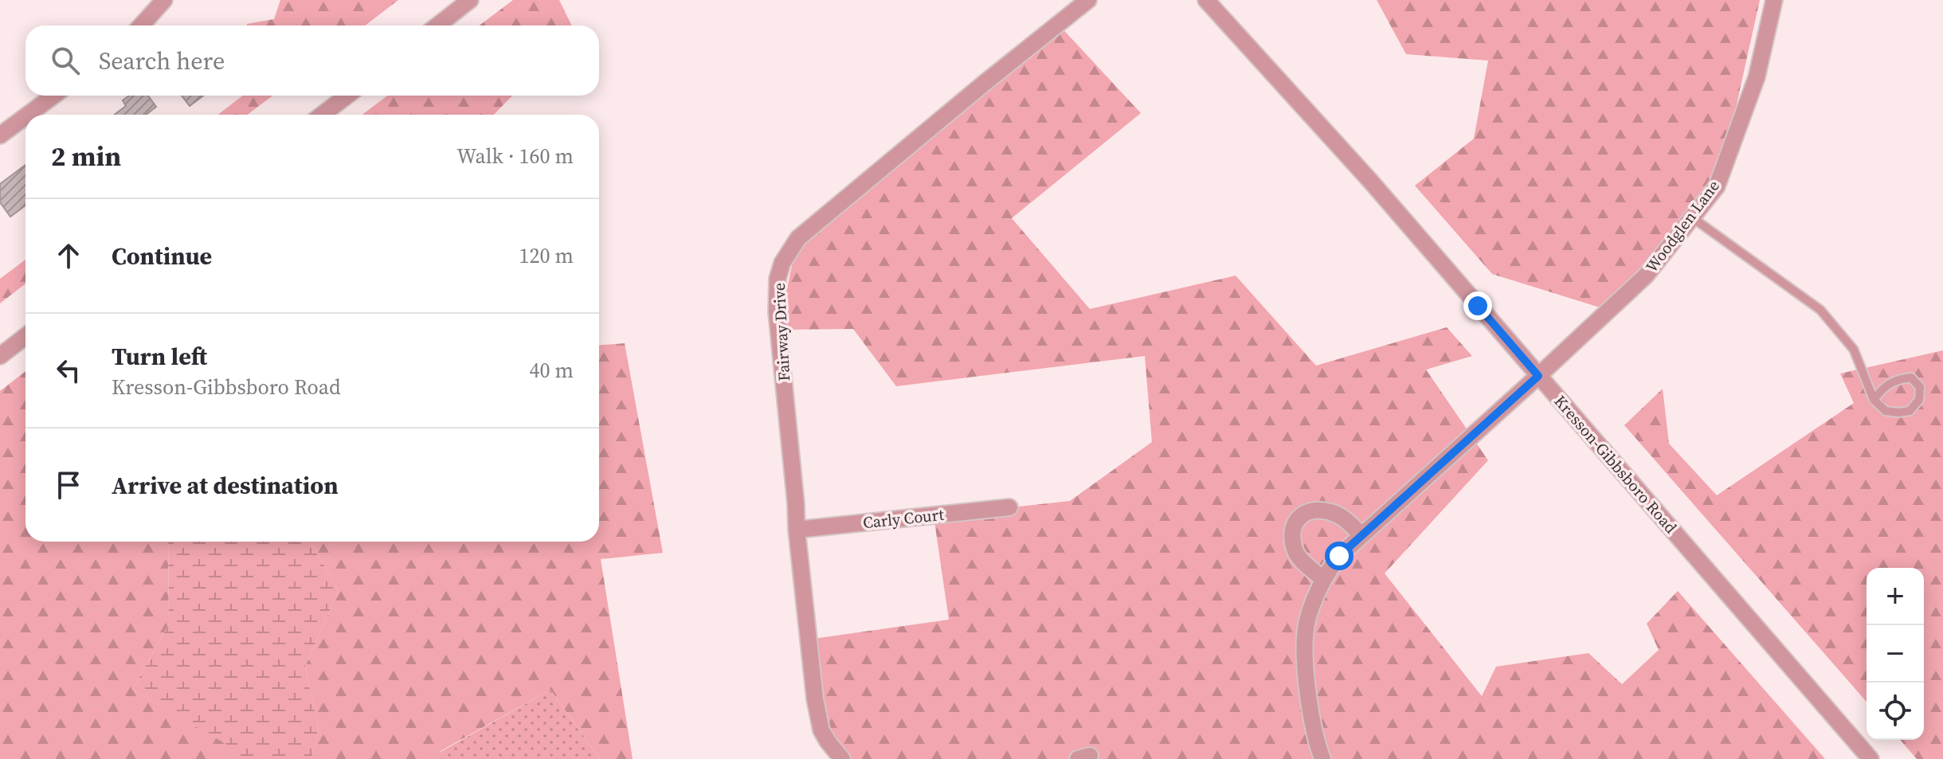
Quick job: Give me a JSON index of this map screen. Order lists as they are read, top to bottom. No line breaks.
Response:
{"streets":{"street":["Woodglen Lane","Fairway Drive","Kresson-Gibbsboro Road","Carly Court"]},"crossings":[["Woodglen Lane","Kresson-Gibbsboro Road"],["Fairway Drive","Carly Court"]],"page":{"search":"Search here","heading":["2 min","Walk · 160 m"],"list":[["Continue","120 m"],["Turn left","Kresson-Gibbsboro Road","40 m"],"Arrive at destination"],"map_buttons":["+","−"]}}
